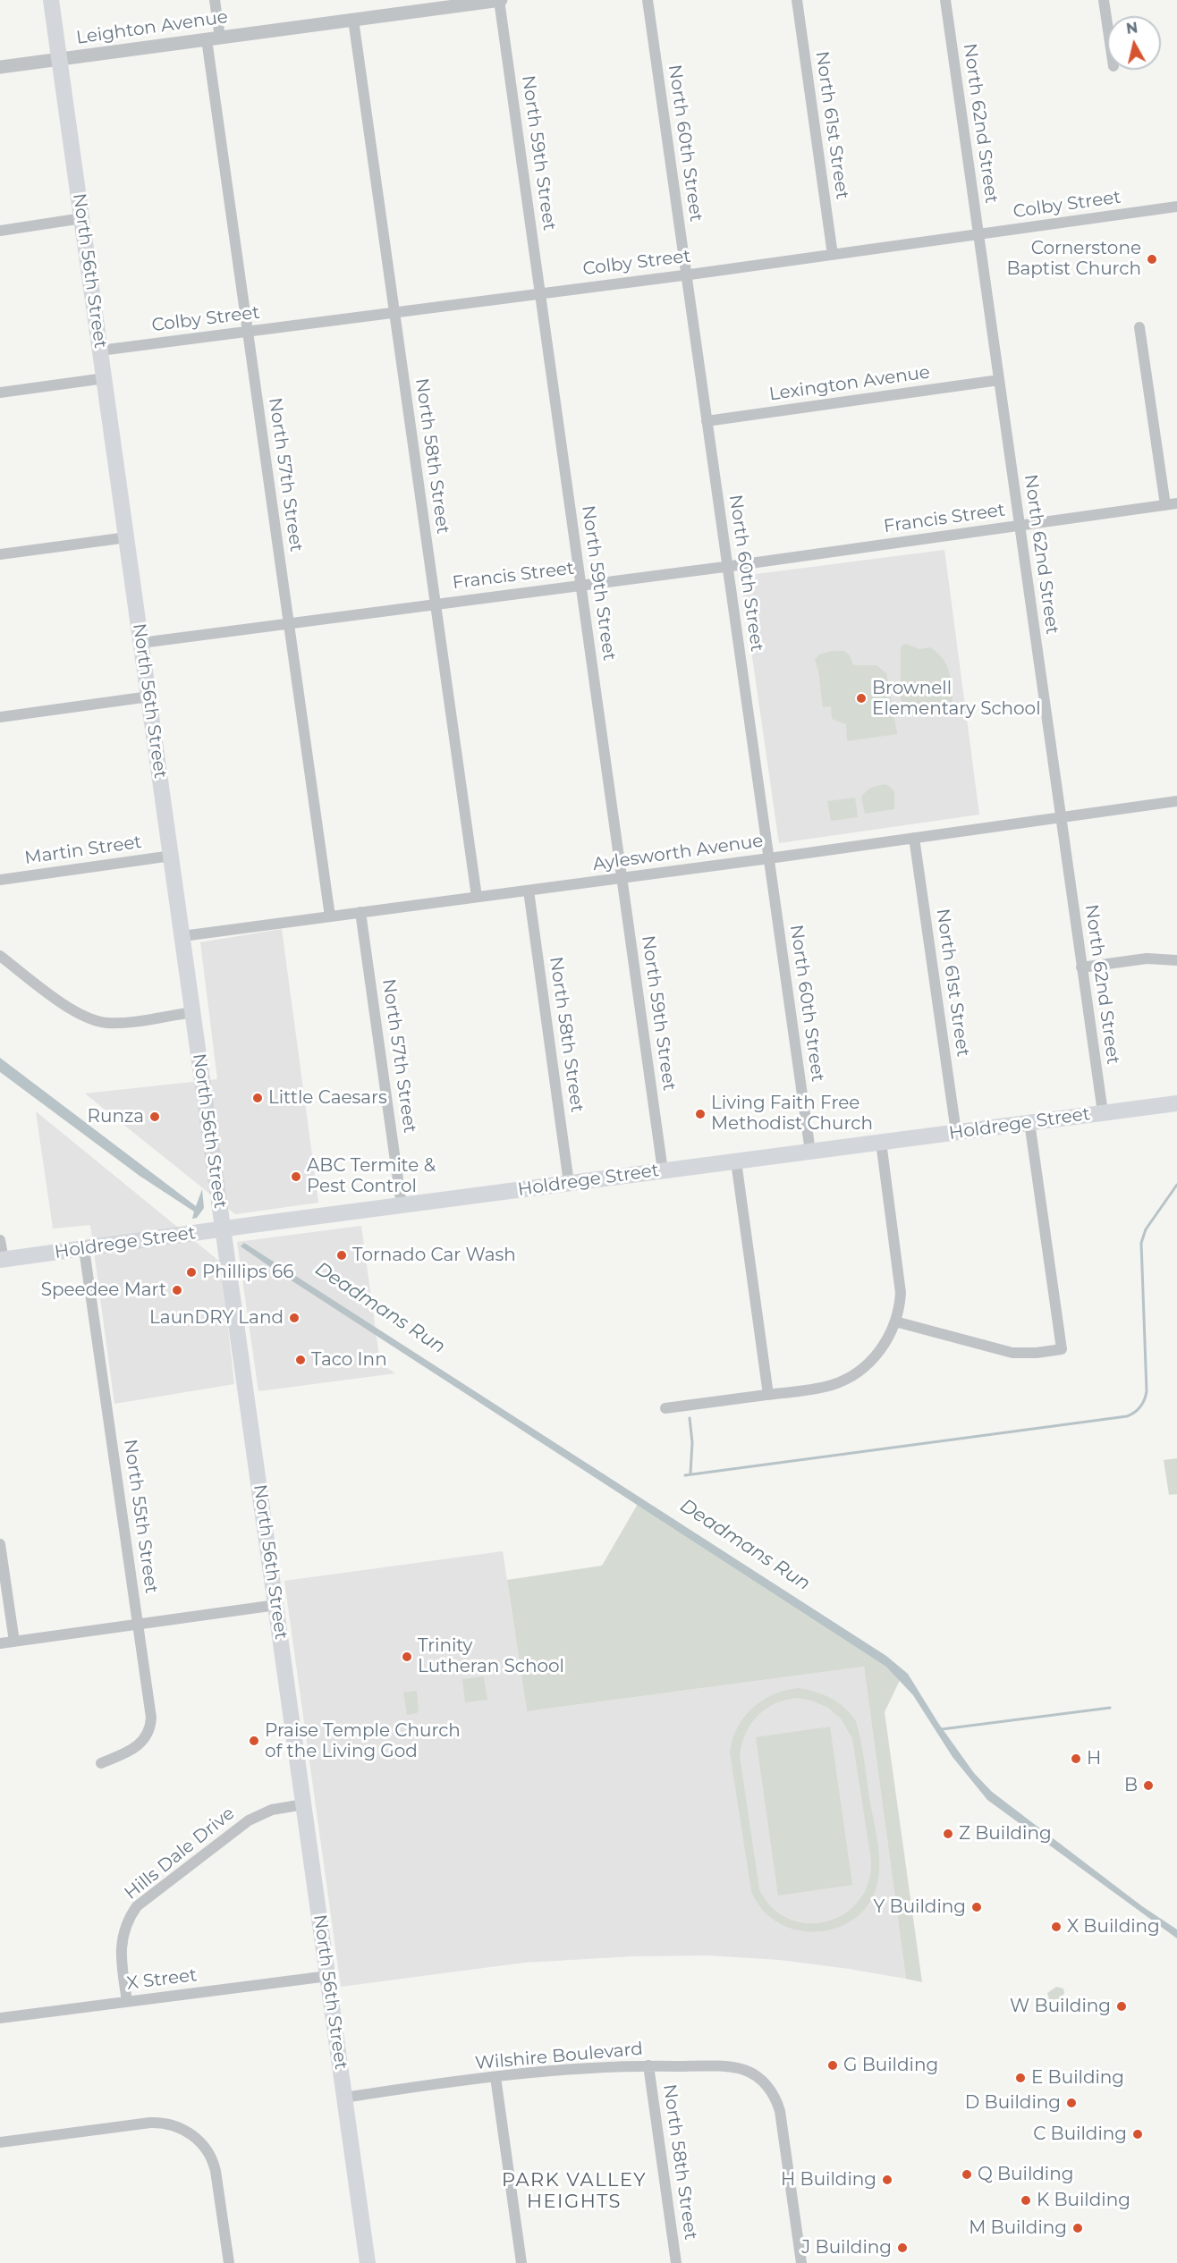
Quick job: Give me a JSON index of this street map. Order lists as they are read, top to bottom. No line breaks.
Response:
{"streets":{"main road":["North 56th Street","Holdrege Street"],"street":["Leighton Avenue","North 62nd Street","North 61st Street","North 60th Street","North 59th Street","Colby Street","Lexington Avenue","North 58th Street","North 57th Street","Francis Street","Martin Street","Aylesworth Avenue","North 55th Street","Hills Dale Drive","X Street","Wilshire Boulevard"]},"crossings":[["Leighton Avenue","North 59th Street"],["Leighton Avenue","North 56th Street"],["Leighton Avenue","North 58th Street"],["Leighton Avenue","North 57th Street"],["North 62nd Street","Colby Street"],["North 62nd Street","Lexington Avenue"],["North 62nd Street","Francis Street"],["North 62nd Street","Aylesworth Avenue"],["North 62nd Street","Holdrege Street"],["North 61st Street","Colby Street"],["North 61st Street","Aylesworth Avenue"],["North 61st Street","Holdrege Street"],["North 60th Street","Colby Street"],["North 60th Street","Lexington Avenue"],["North 60th Street","Francis Street"],["North 60th Street","Aylesworth Avenue"],["North 60th Street","Holdrege Street"],["North 59th Street","Colby Street"],["North 59th Street","Francis Street"],["North 59th Street","Aylesworth Avenue"],["North 59th Street","Holdrege Street"],["Colby Street","North 56th Street"],["Colby Street","North 58th Street"],["Colby Street","North 57th Street"],["North 56th Street","Francis Street"],["North 56th Street","Martin Street"],["North 56th Street","Aylesworth Avenue"],["North 56th Street","Holdrege Street"],["North 56th Street","Hills Dale Drive"],["North 56th Street","X Street"],["North 56th Street","Wilshire Boulevard"],["North 58th Street","Francis Street"],["North 58th Street","Aylesworth Avenue"],["North 58th Street","Holdrege Street"],["North 58th Street","Wilshire Boulevard"],["North 57th Street","Francis Street"],["North 57th Street","Aylesworth Avenue"],["North 57th Street","Holdrege Street"],["Holdrege Street","North 55th Street"],["Hills Dale Drive","X Street"]],"districts":["PARK VALLEY HEIGHTS"],"water":["Deadmans Run"],"places":["Cornerstone Baptist Church","Brownell Elementary School","Little Caesars","Living Faith Free Methodist Church","Runza","ABC Termite & Pest Control","Tornado Car Wash","Phillips 66","Speedee Mart","LaunDRY Land","Taco Inn","Trinity Lutheran School","Praise Temple Church of the Living God","H","B","Z Building","Y Building","X Building","W Building","G Building","E Building","D Building","C Building","Q Building","H Building","K Building","M Building","J Building"],"north":"top"}
